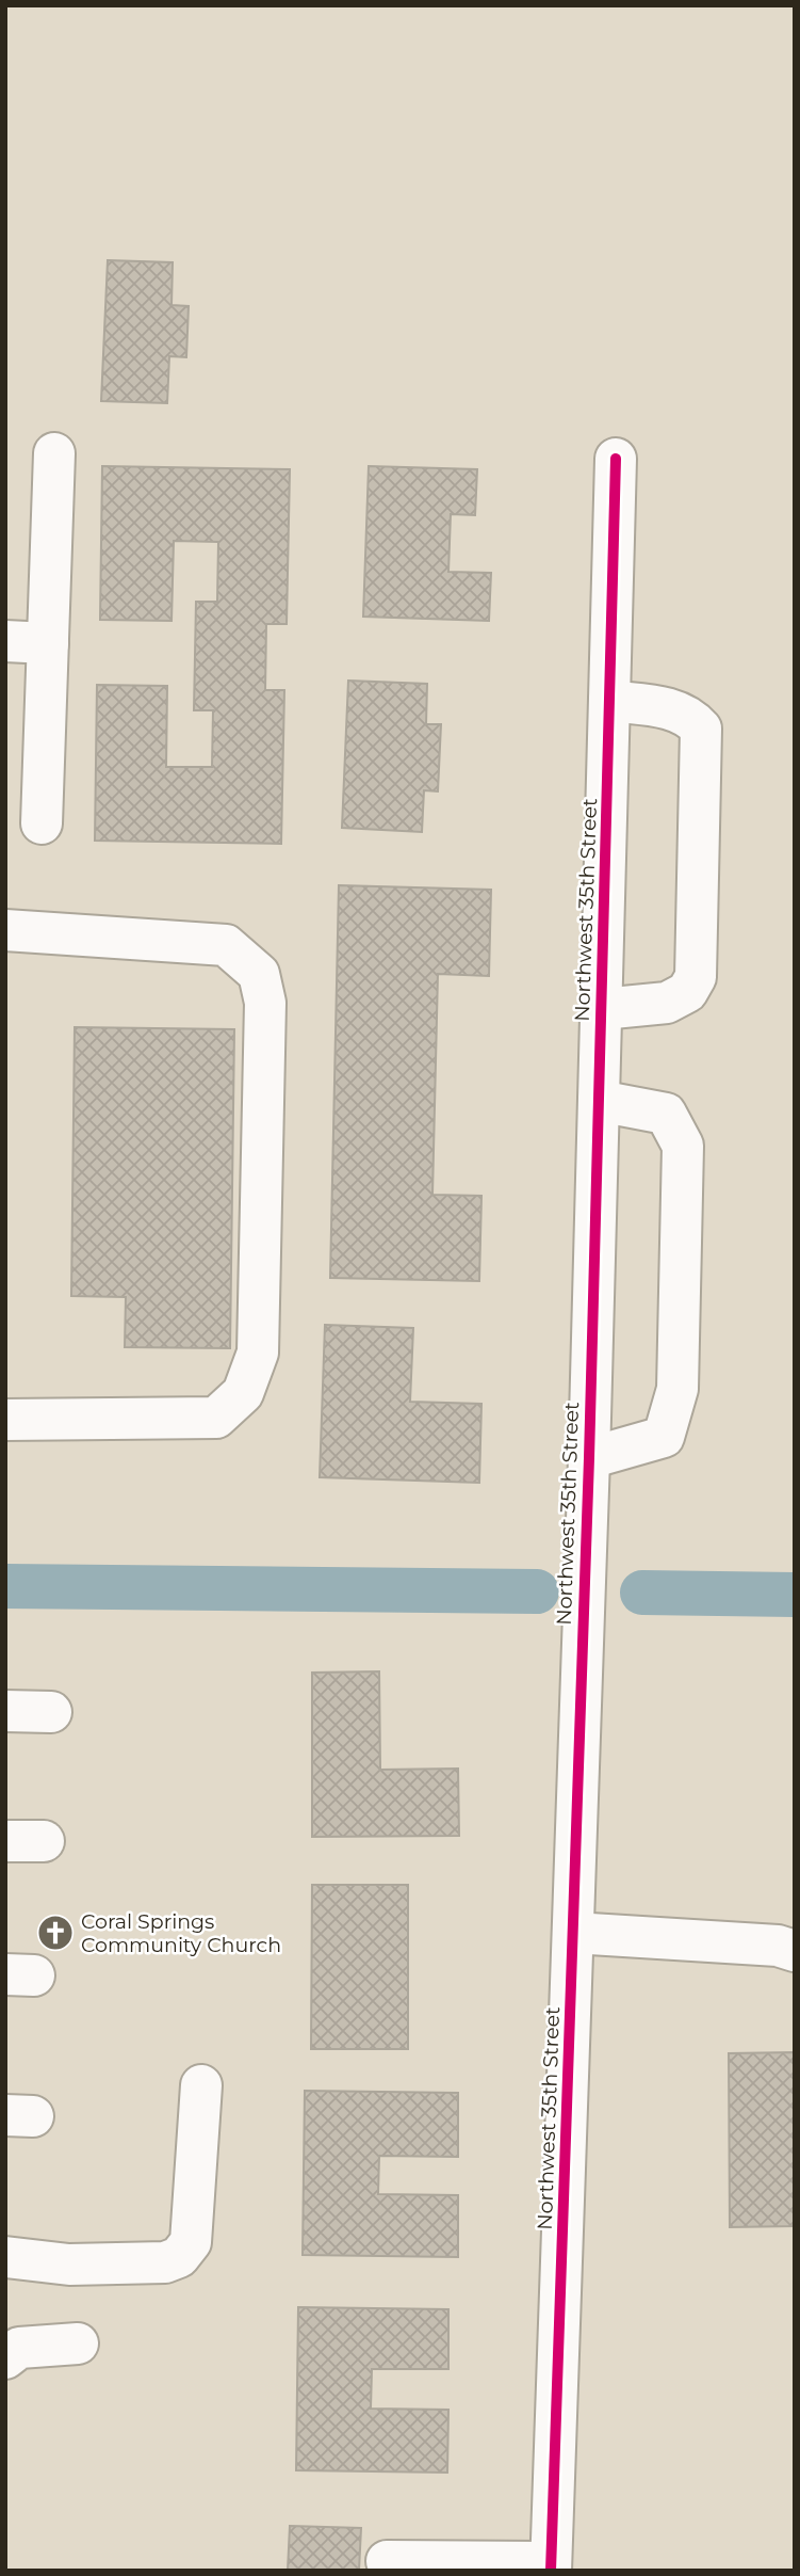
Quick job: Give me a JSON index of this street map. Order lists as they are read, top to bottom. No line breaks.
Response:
{"streets":{"street":["Northwest 35th Street"]},"places":{"church":["Coral Springs Community Church"]}}
